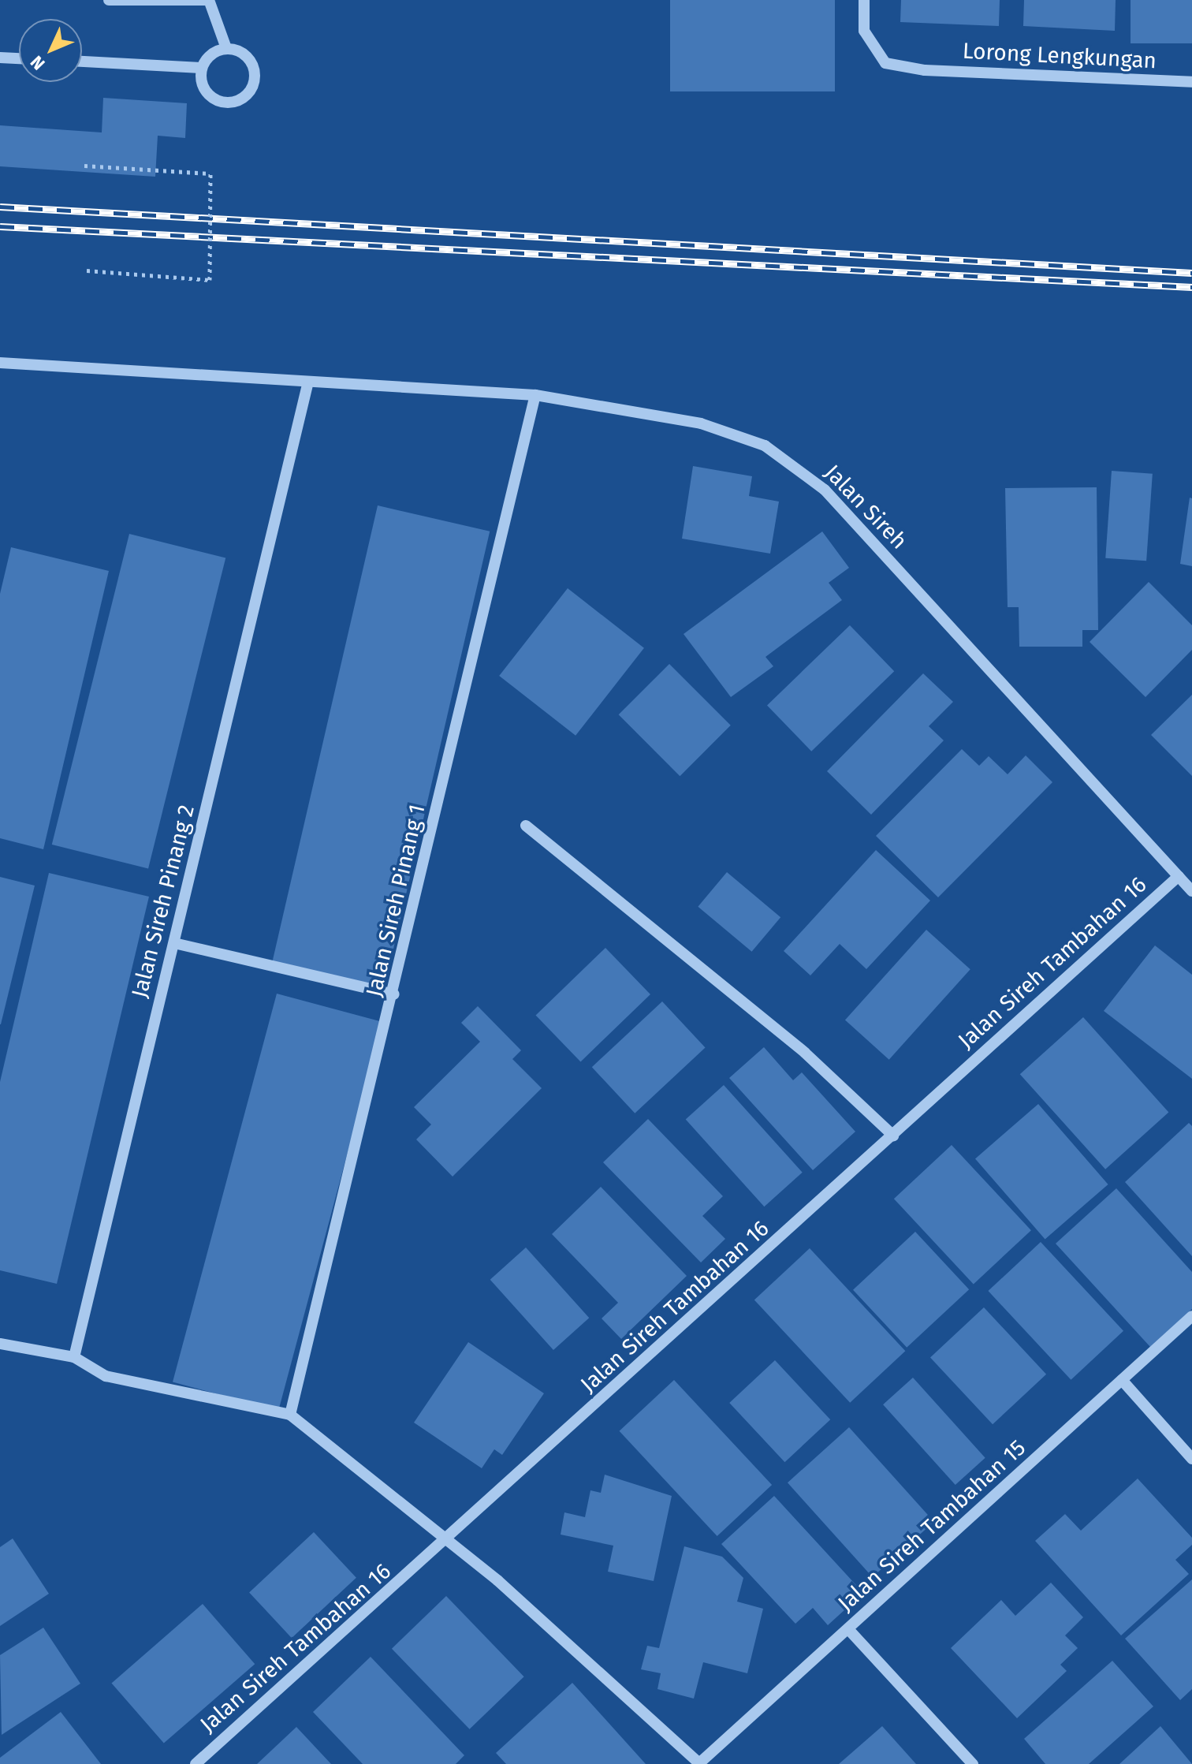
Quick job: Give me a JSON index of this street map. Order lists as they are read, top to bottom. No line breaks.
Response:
{"streets":{"street":["Lorong Lengkungan","Jalan Sireh","Jalan Sireh Pinang 1","Jalan Sireh Pinang 2","Jalan Sireh Tambahan 16","Jalan Sireh Tambahan 15"]},"crossings":[["Jalan Sireh","Jalan Sireh Pinang 1"],["Jalan Sireh","Jalan Sireh Pinang 2"],["Jalan Sireh","Jalan Sireh Tambahan 16"]],"north":"bottom left"}
